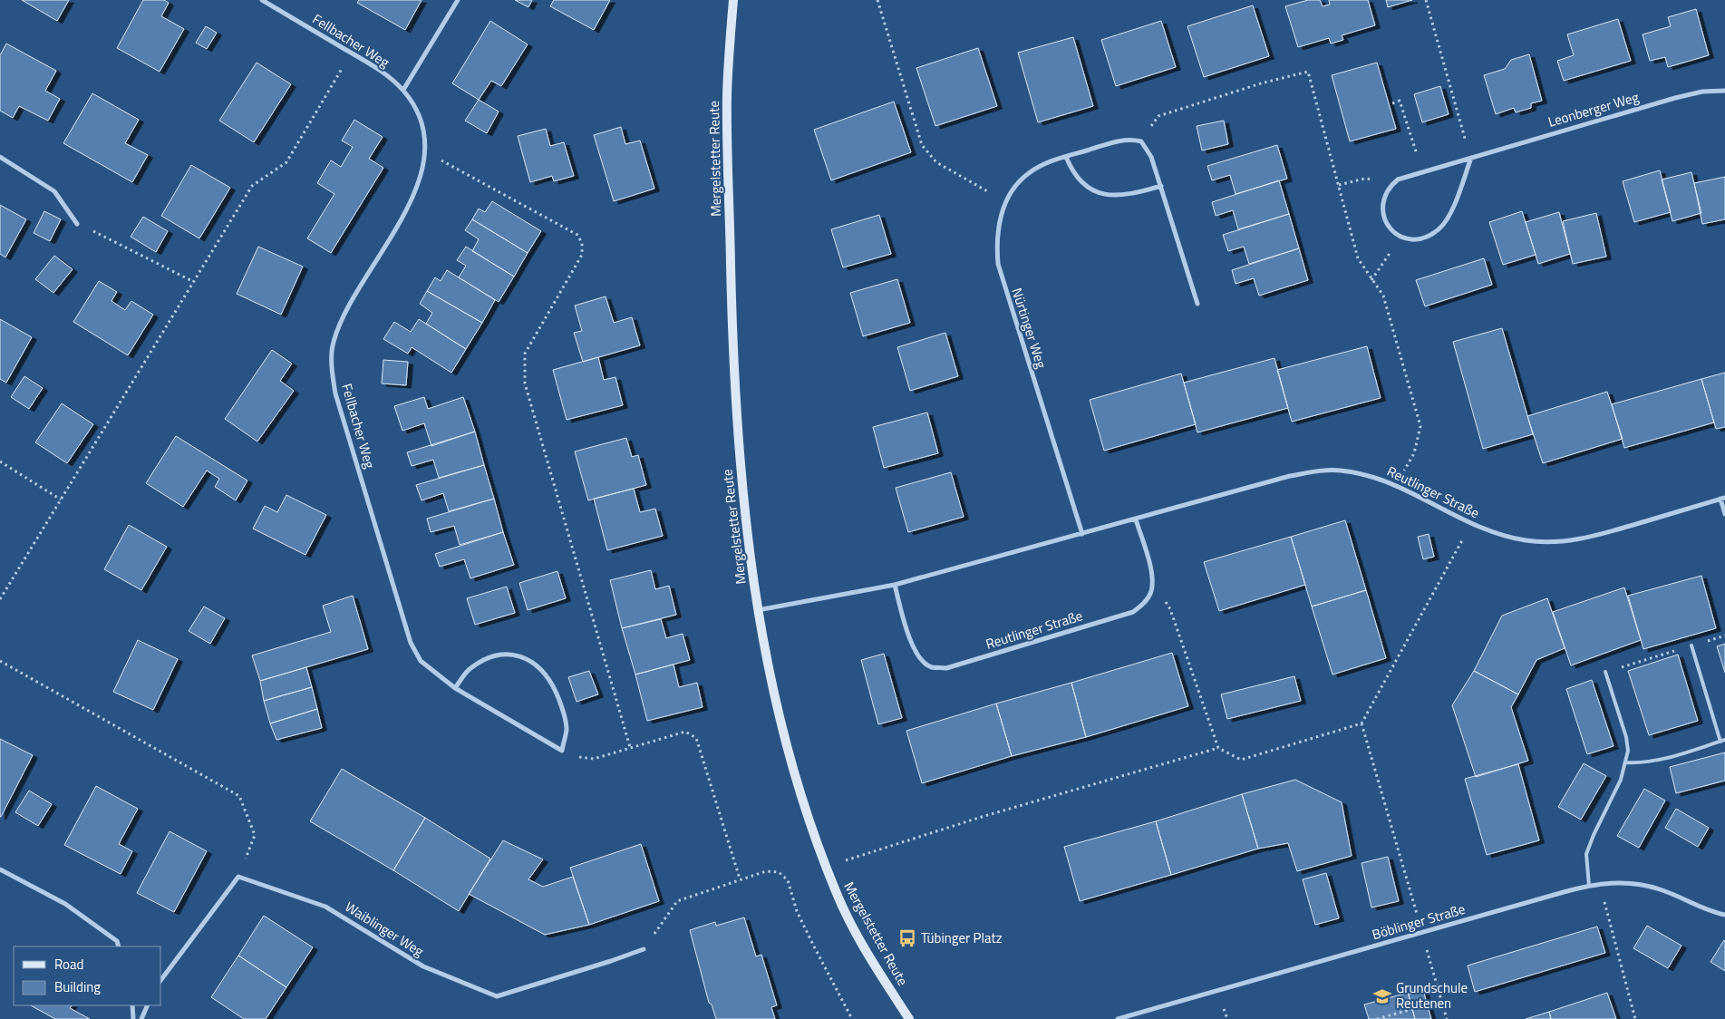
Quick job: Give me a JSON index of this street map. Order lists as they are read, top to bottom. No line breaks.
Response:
{"streets":{"street":["Fellbacher Weg","Leonberger Weg","Mergelstetter Reute","Nürtinger Weg","Reutlinger Straße","Böblinger Straße","Waiblinger Weg"]},"crossings":[["Mergelstetter Reute","Reutlinger Straße"],["Nürtinger Weg","Reutlinger Straße"]],"places":{"bus stop":["Tübinger Platz"],"school or university":["Grundschule Reutenen"]},"legend":["Road","Building"]}
